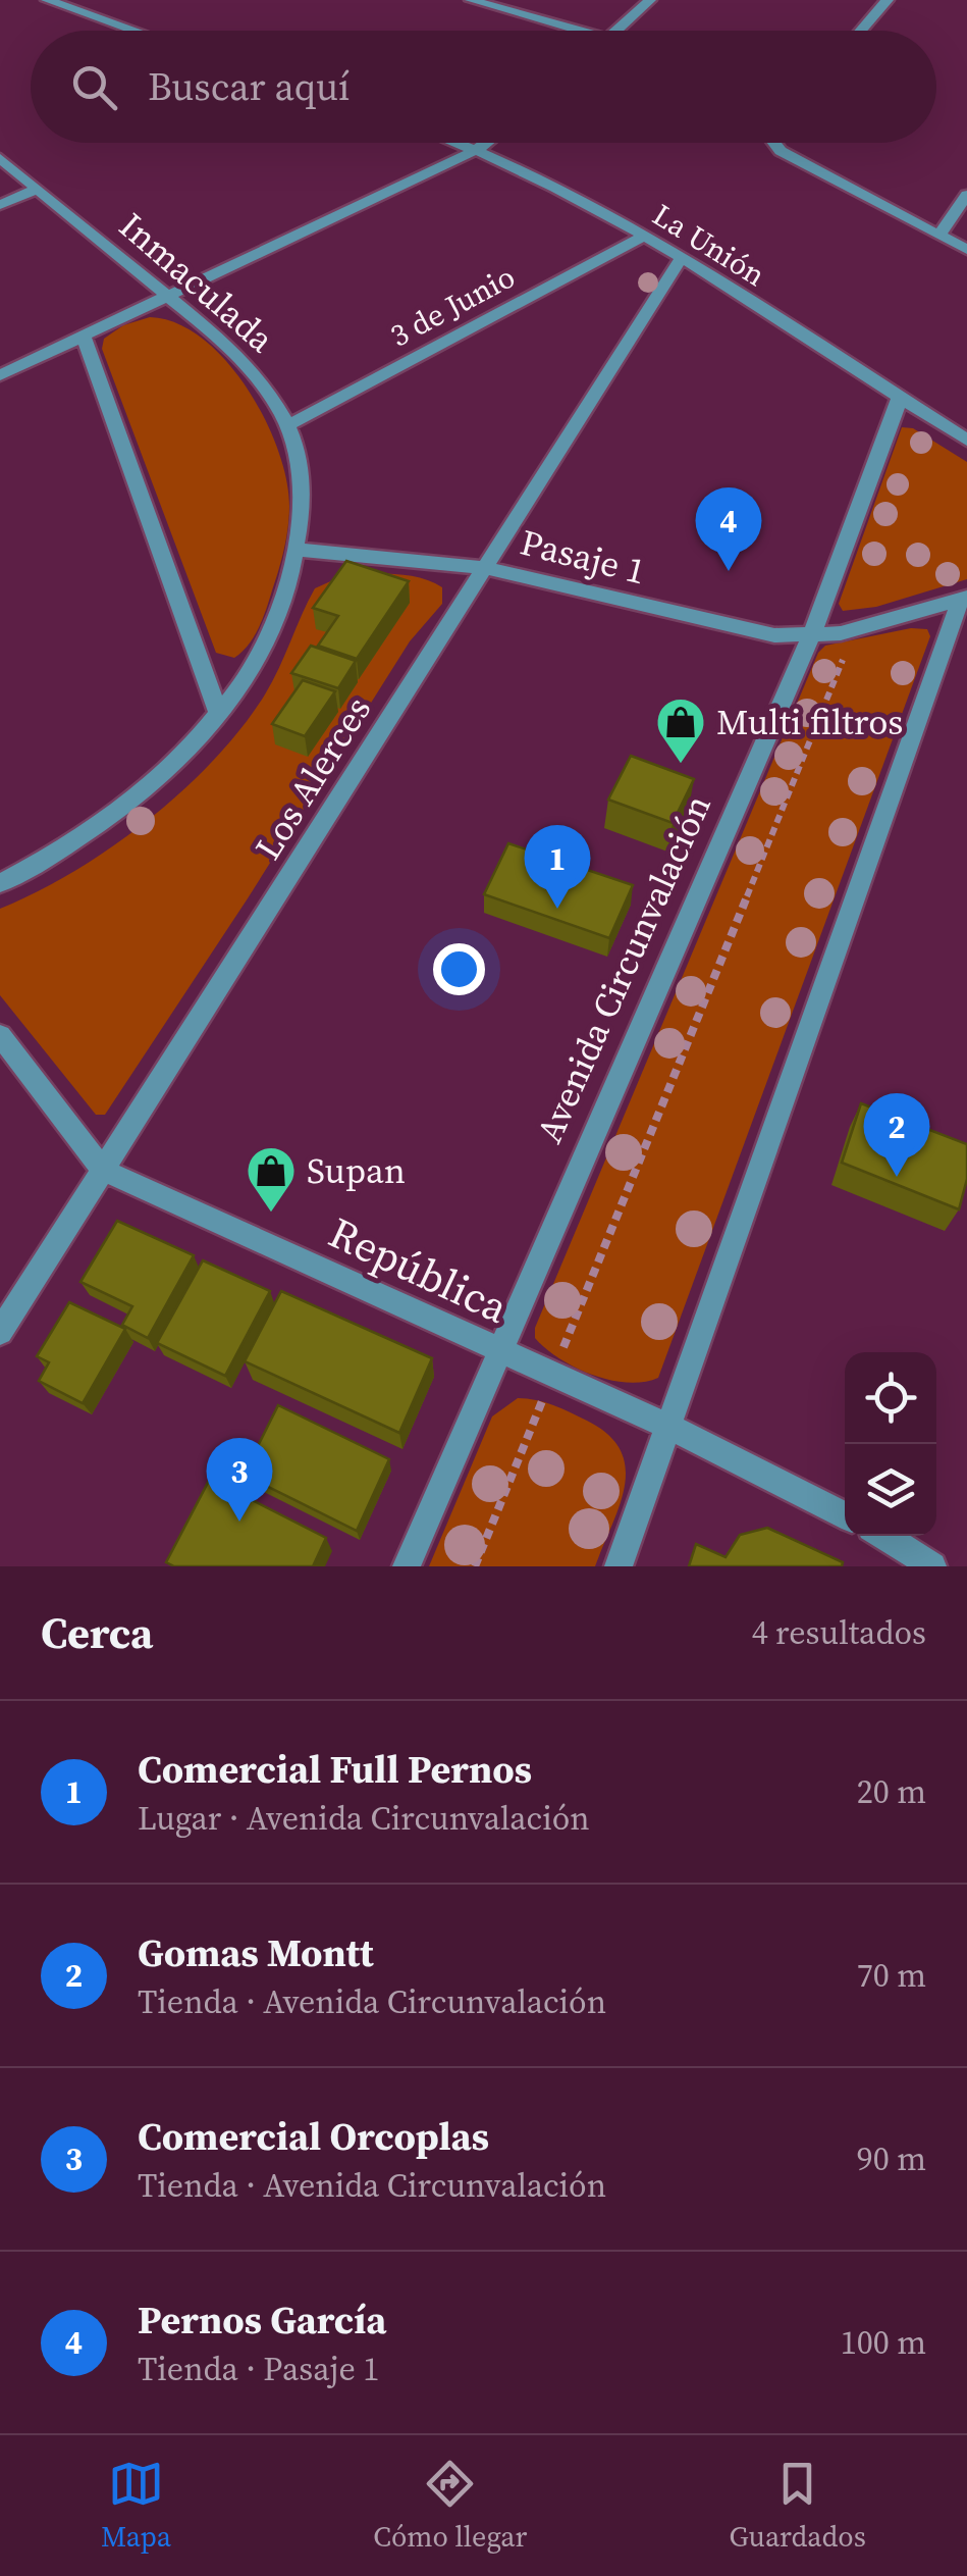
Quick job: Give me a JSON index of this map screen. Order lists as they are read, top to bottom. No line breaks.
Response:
{"streets":{"street":["La Unión","Inmaculada","3 de Junio","Pasaje 1","Los Alerces","Avenida Circunvalación","República"]},"crossings":[["La Unión","3 de Junio"],["La Unión","Los Alerces"],["La Unión","Avenida Circunvalación"],["Inmaculada","3 de Junio"],["Inmaculada","Pasaje 1"],["Pasaje 1","Los Alerces"],["Pasaje 1","Avenida Circunvalación"],["Los Alerces","República"],["Avenida Circunvalación","República"]],"places":{"shop":["Multi filtros","Supan"]},"page":{"search":"Buscar aquí","pins":["4","1","2","3"],"heading":["Cerca","4 resultados"],"list":[{"mark":"1","name":"Comercial Full Pernos","note":"Lugar · Avenida Circunvalación","value":"20 m"},{"mark":"2","name":"Gomas Montt","note":"Tienda · Avenida Circunvalación","value":"70 m"},{"mark":"3","name":"Comercial Orcoplas","note":"Tienda · Avenida Circunvalación","value":"90 m"},{"mark":"4","name":"Pernos García","note":"Tienda · Pasaje 1","value":"100 m"}],"nav":["Mapa","Cómo llegar","Guardados"]}}
